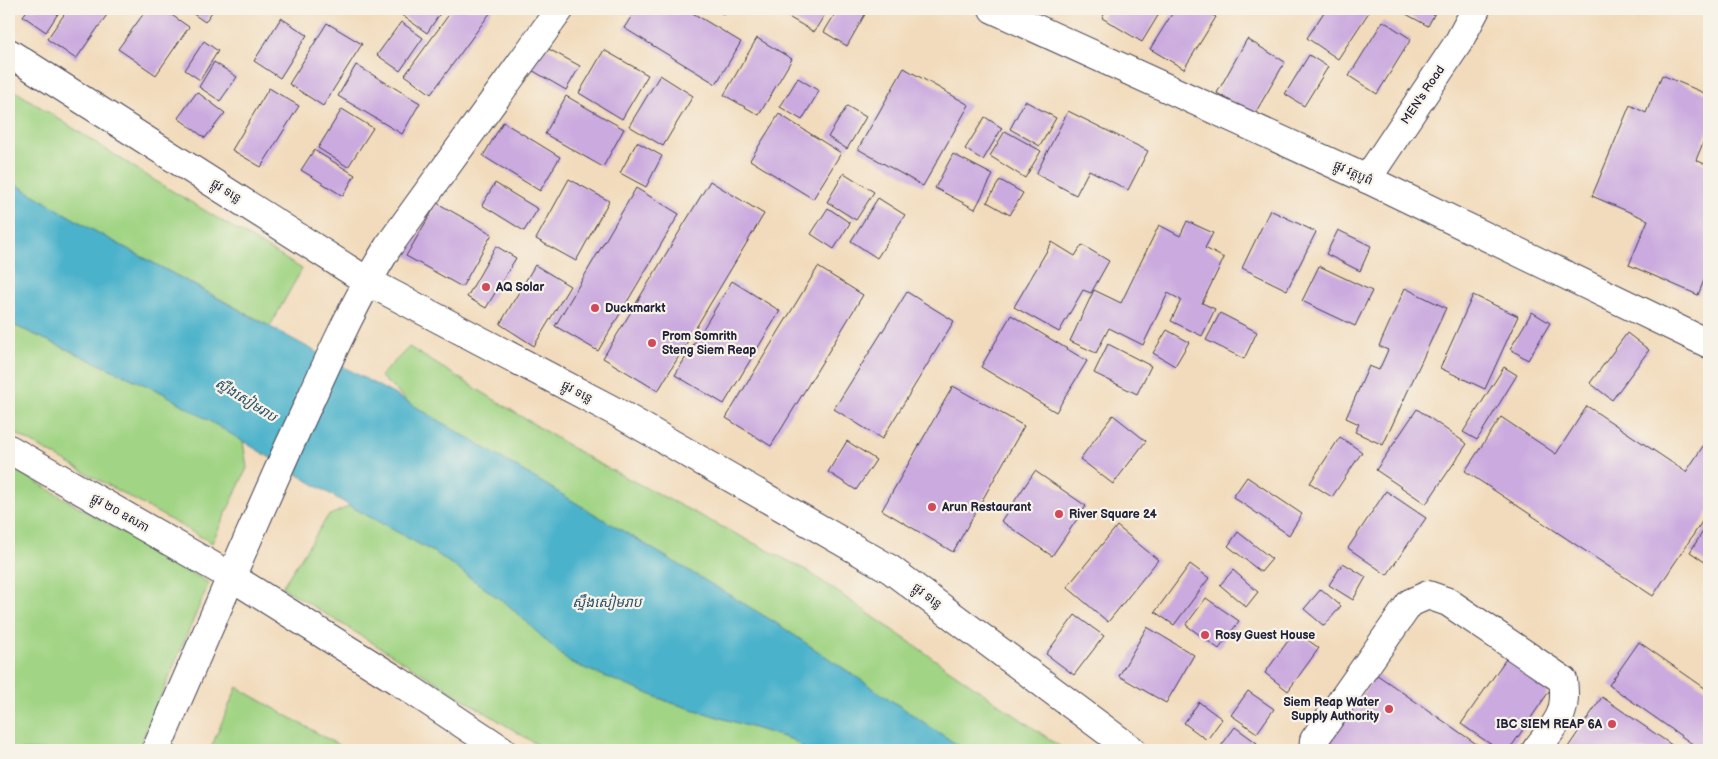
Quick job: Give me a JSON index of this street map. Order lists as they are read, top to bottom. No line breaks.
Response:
{"streets":{"street":["MEN's Road","ផ្លូវ វត្តបូព៌","ផ្លូវ ទន្លេ","ផ្លូវ ២០ ឧសភា"]},"crossings":[["MEN's Road","ផ្លូវ វត្តបូព៌"]],"water":["ស្ទឹងសៀមរាប"],"places":["AQ Solar","Duckmarkt","Prom Somrith Steng Siem Reap","Arun Restaurant","River Square 24","Rosy Guest House","Siem Reap Water Supply Authority","IBC SIEM REAP 6A"]}
